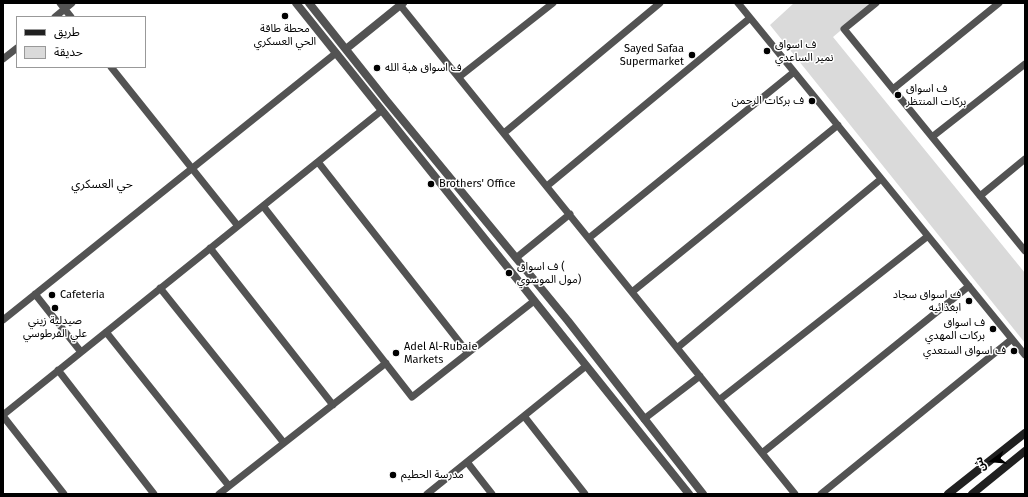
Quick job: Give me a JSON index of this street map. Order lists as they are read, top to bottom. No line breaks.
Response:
{"districts":["حي العسكري"],"places":["محطة طاقة الحي العسكري","ف اسواق نمير الساعدي","Sayed Safaa Supermarket","ف اسواق هبة الله","ف اسواق بركات المنتظر","ف بركات الرحمن","Brothers' Office","ف اسواق ( مول الموسوي)","Cafeteria","ف اسواق سجاد ابغذائيه","صيدلية زيني علي الفرطوسي","ف اسواق بركات المهدي","ف اسواق الستعدي","Adel Al-Rubaie Markets","مدرسة الحطيم"],"legend":["طريق","حديقة"],"north":"left"}
